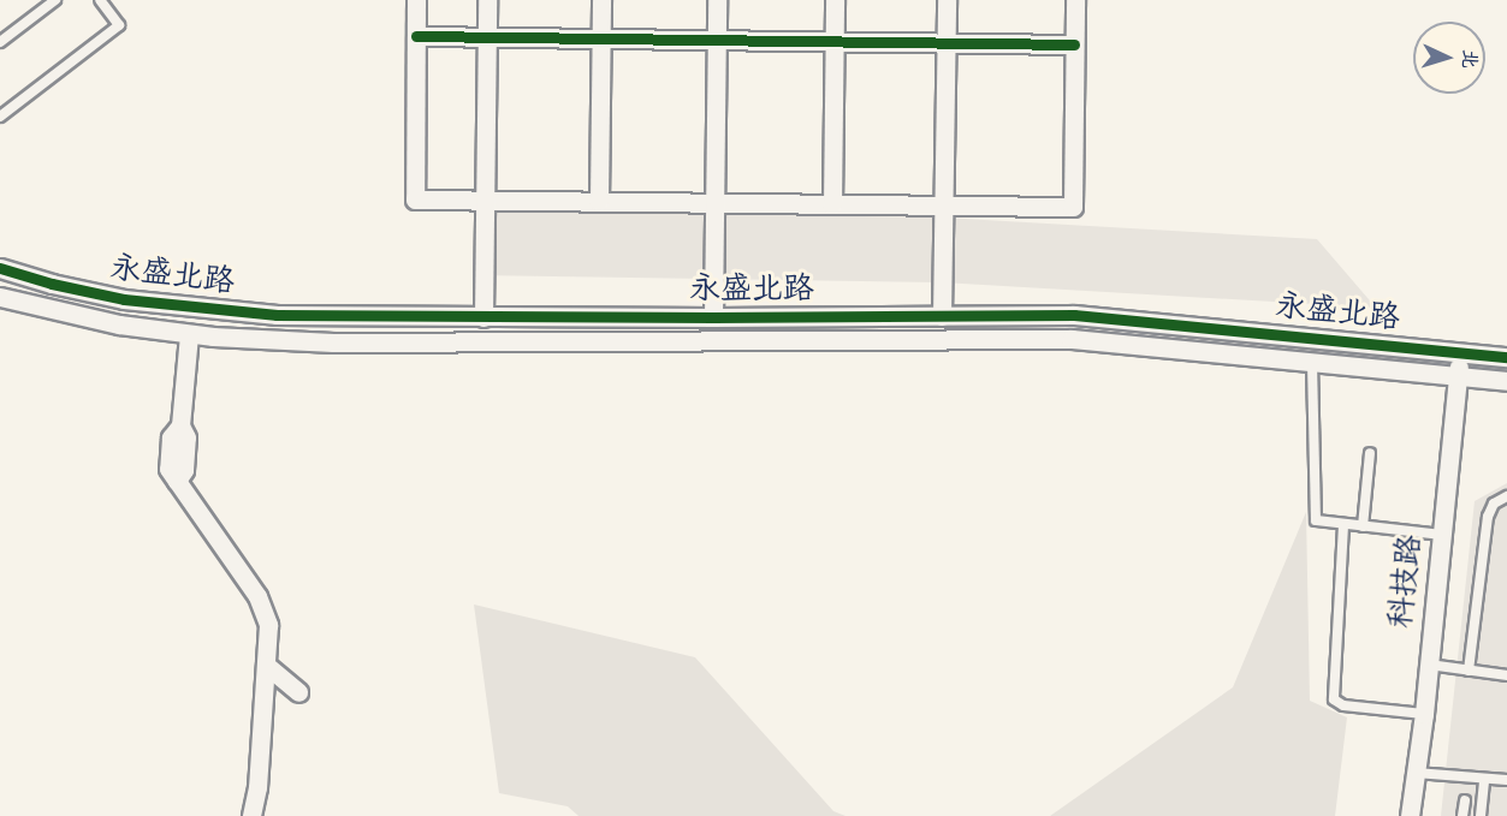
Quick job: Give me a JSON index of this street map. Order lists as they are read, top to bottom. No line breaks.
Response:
{"streets":{"street":["永盛北路","科技路"]},"crossings":[["永盛北路","科技路"]],"north":"right"}
